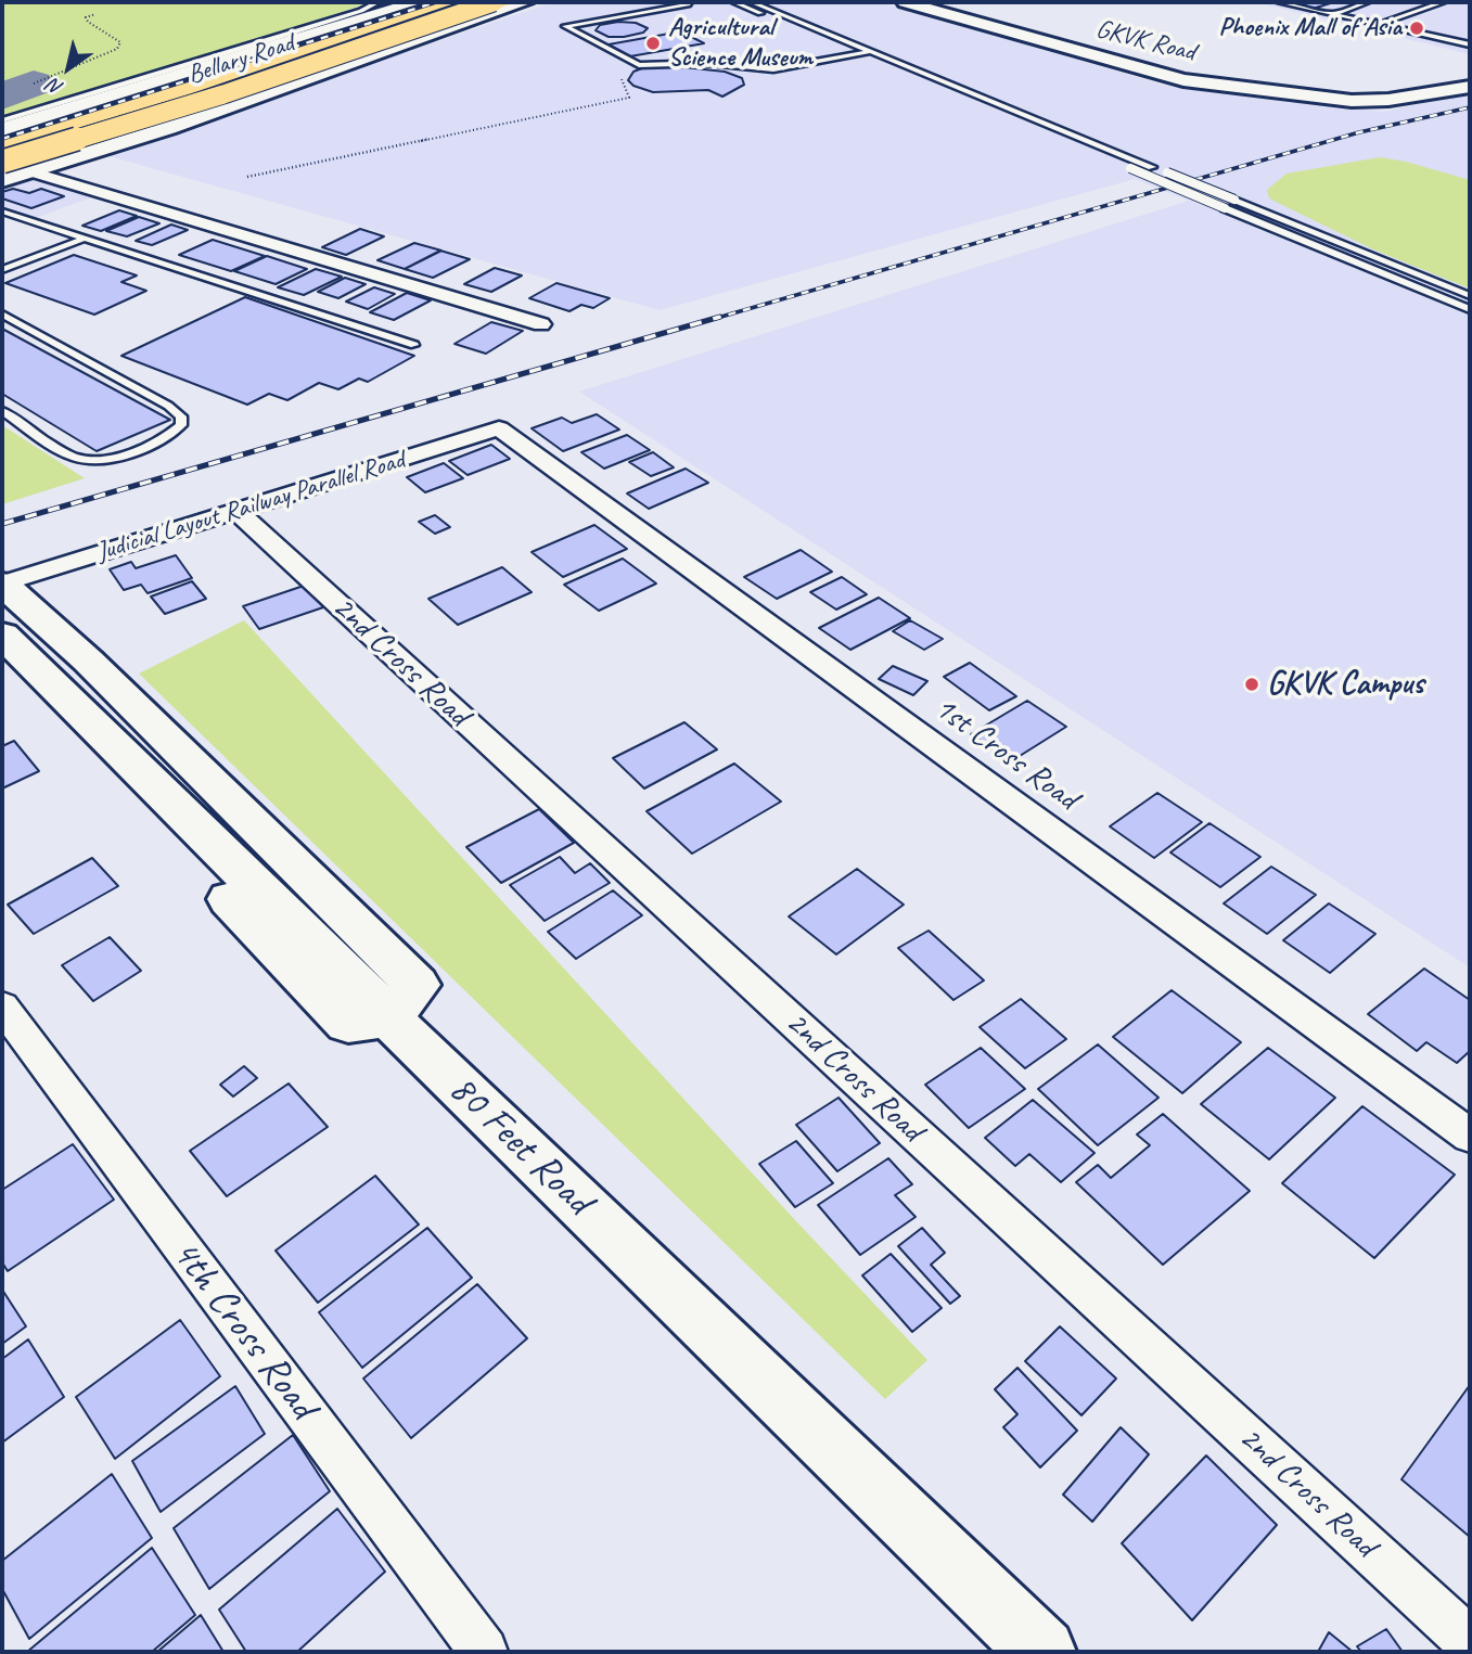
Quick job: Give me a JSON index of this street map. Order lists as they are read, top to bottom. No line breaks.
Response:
{"streets":{"highway":["Bellary Road"],"street":["GKVK Road","Judicial Layout Railway Parallel Road","2nd Cross Road","1st Cross Road","80 Feet Road","4th Cross Road"]},"crossings":[["Judicial Layout Railway Parallel Road","2nd Cross Road"],["Judicial Layout Railway Parallel Road","1st Cross Road"]],"places":["Phoenix Mall of Asia","Agricultural Science Museum","GKVK Campus"],"north":"bottom left"}
